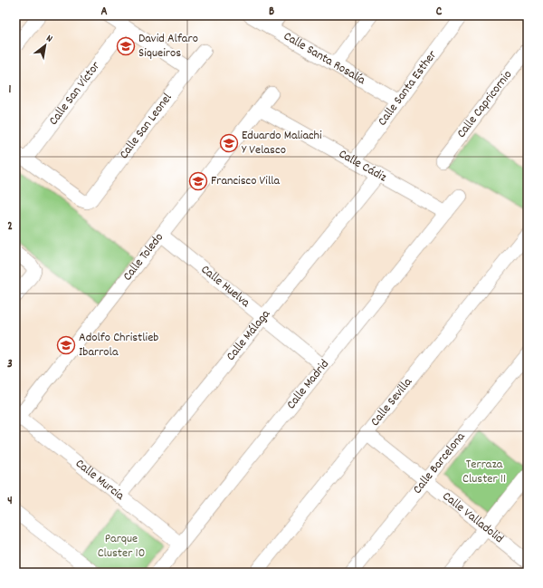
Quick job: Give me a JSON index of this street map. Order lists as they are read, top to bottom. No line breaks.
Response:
{"streets":{"street":["Calle Santa Rosalía","Calle Santa Esther","Calle San Víctor","Calle Capricornio","Calle San Leonel","Calle Cádiz","Calle Toledo","Calle Huelva","Calle Málaga","Calle Madrid","Calle Sevilla","Calle Barcelona","Calle Murcia","Calle Valladolid"]},"crossings":[["Calle Santa Rosalía","Calle Santa Esther"],["Calle Santa Esther","Calle Cádiz"],["Calle San Víctor","Calle San Leonel"],["Calle Cádiz","Calle Toledo"],["Calle Cádiz","Calle Málaga"],["Calle Cádiz","Calle Madrid"],["Calle Toledo","Calle Huelva"],["Calle Toledo","Calle Murcia"],["Calle Huelva","Calle Málaga"],["Calle Huelva","Calle Madrid"],["Calle Málaga","Calle Murcia"],["Calle Madrid","Calle Murcia"],["Calle Sevilla","Calle Valladolid"],["Calle Barcelona","Calle Valladolid"]],"parks":["Terraza Cluster 11","Parque Cluster 10"],"places":{"school or university":["David Alfaro Siqueiros","Eduardo Maliachi Y Velasco","Francisco Villa","Adolfo Christlieb Ibarrola"]},"north":"top right","grid":{"columns":["A","B","C"],"rows":["1","2","3","4"]}}
